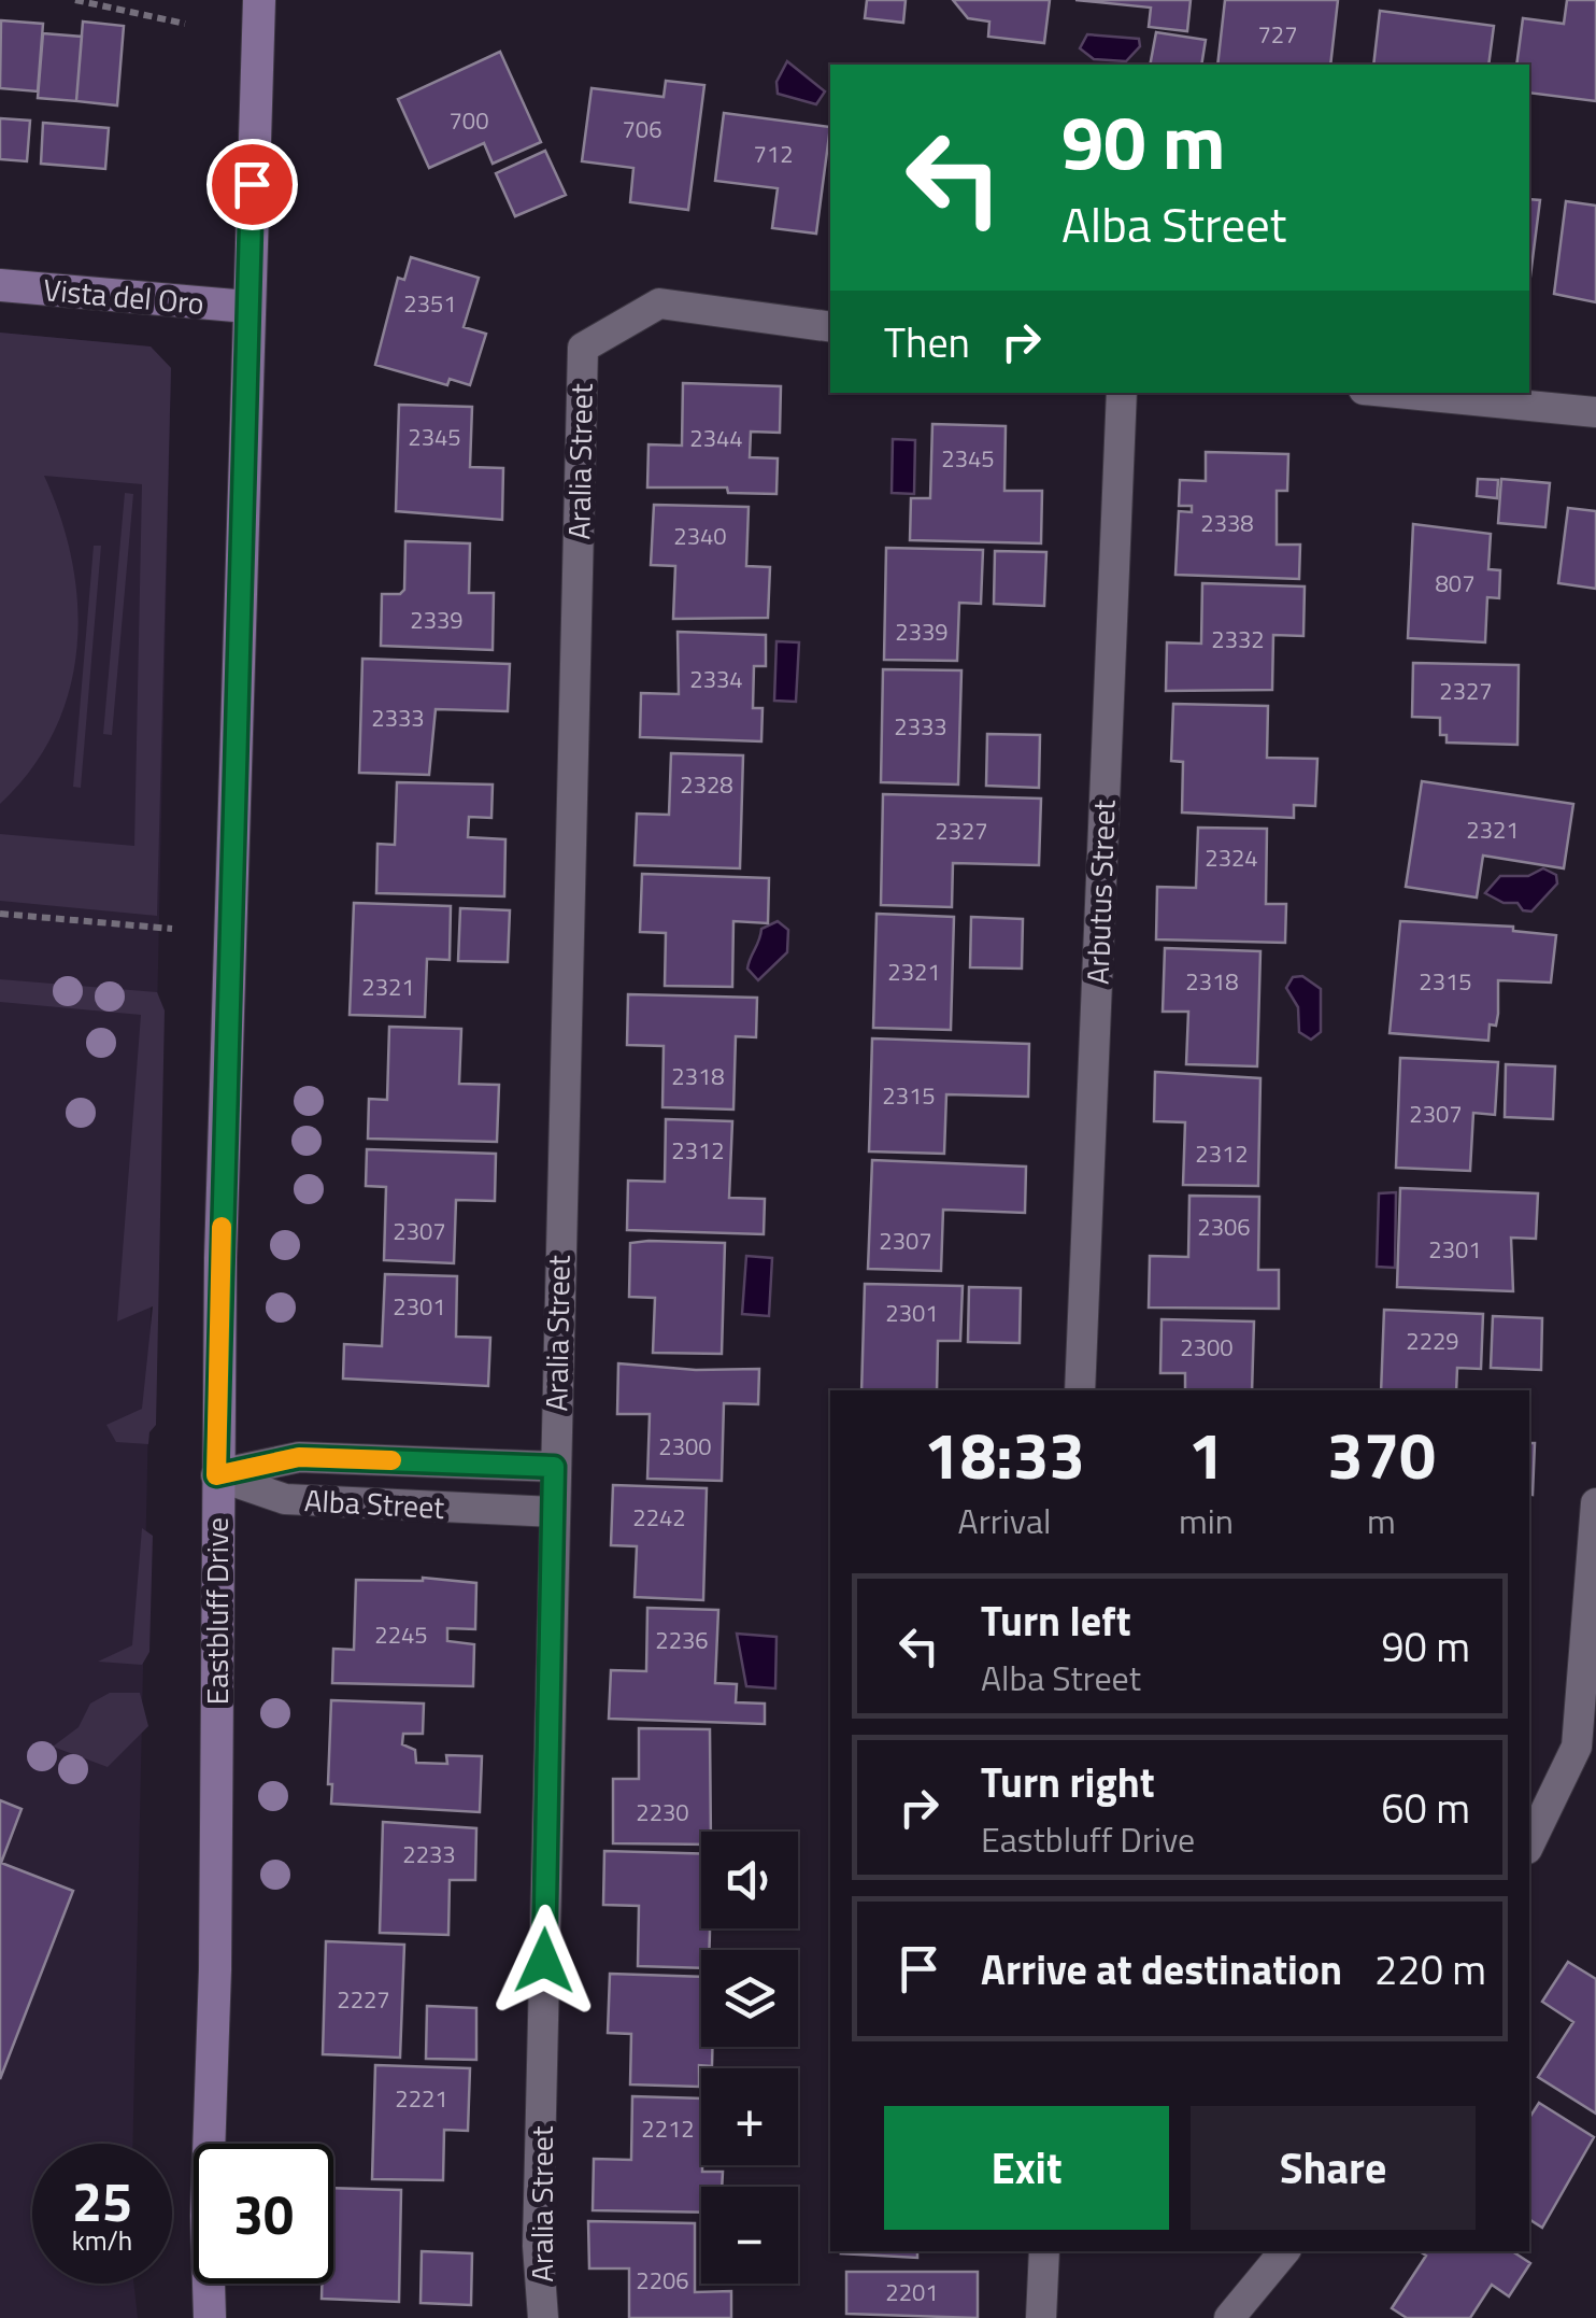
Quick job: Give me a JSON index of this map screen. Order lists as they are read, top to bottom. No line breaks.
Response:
{"streets":{"main road":["Vista del Oro","Eastbluff Drive"],"street":["Aralia Street","Arbutus Street","Alba Street"]},"crossings":[["Vista del Oro","Eastbluff Drive"],["Aralia Street","Alba Street"],["Alba Street","Eastbluff Drive"]],"house_numbers":["727","700","706","712","2351","2345","2344","2345","2338","2340","807","2339","2339","2332","2334","2327","2333","2333","2328","2321","2327","2324","2321","2318","2315","2321","2318","2315","2307","2312","2312","2306","2307","2307","2301","2301","2301","2229","2300","2300","2242","2245","2236","2230","2233","2227","2221","2212","2206","2201"],"page":{"turn":["90 m","Alba Street"],"then":"Then","eta":["18:33","Arrival","1","min","370","m"],"list":[{"name":"Turn left","note":"Alba Street","value":"90 m"},{"name":"Turn right","note":"Eastbluff Drive","value":"60 m"},{"name":"Arrive at destination","value":"220 m"}],"map_buttons":["+","−"],"buttons":["Exit","Share"],"speed":"25 km/h","limit":"30"}}
